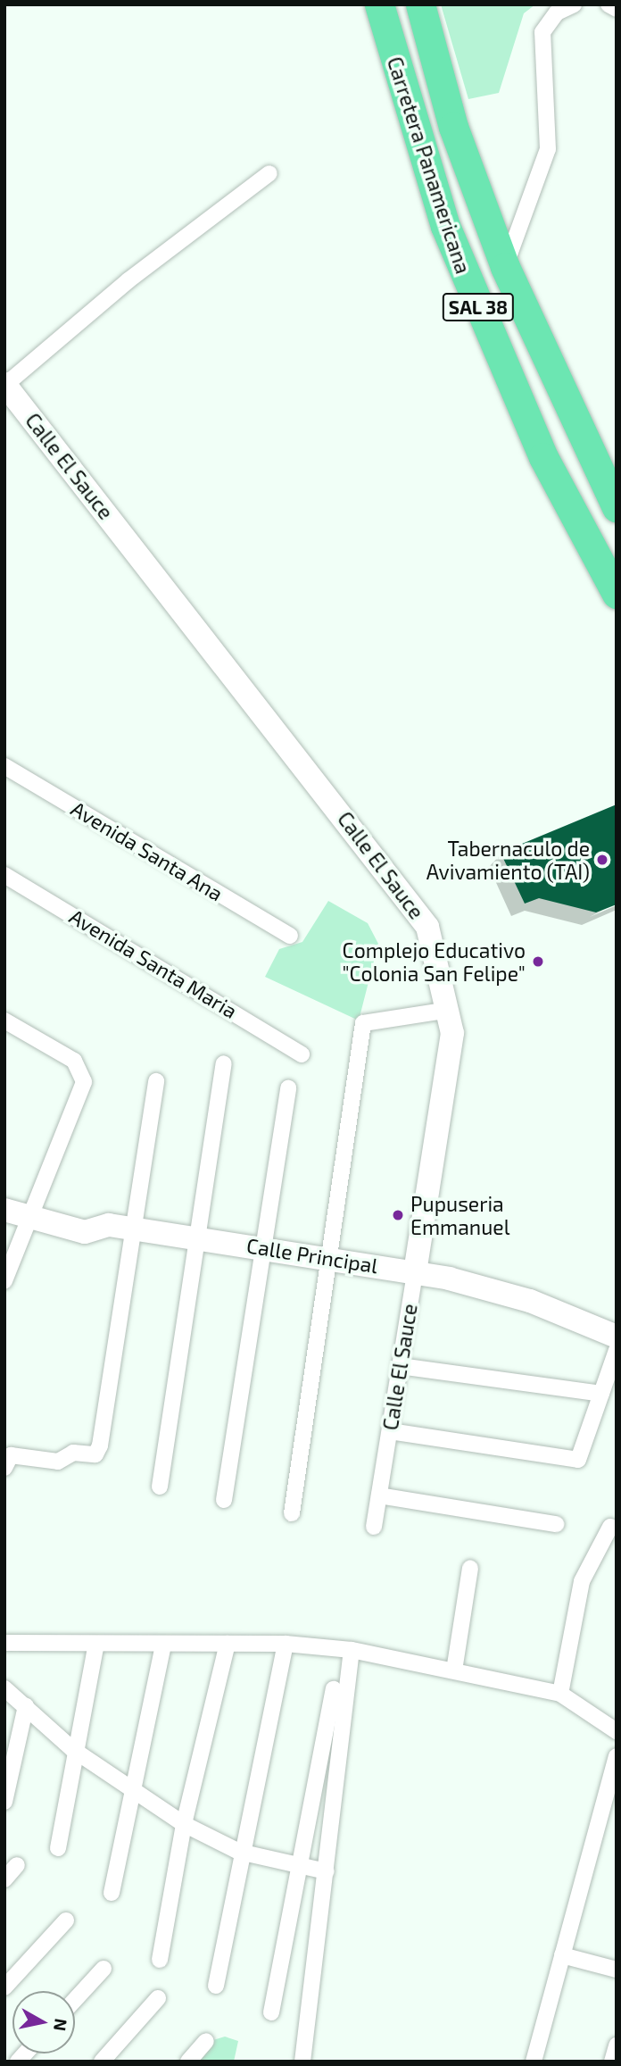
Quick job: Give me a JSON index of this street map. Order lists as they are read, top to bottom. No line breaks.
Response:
{"streets":{"highway":["Carretera Panamericana","SAL 38"],"street":["Calle El Sauce","Avenida Santa Ana","Avenida Santa Maria","Calle Principal"]},"crossings":[["Calle El Sauce","Calle Principal"]],"places":["Tabernaculo de Avivamiento (TAI)","Complejo Educativo \"Colonia San Felipe\"","Pupuseria Emmanuel"],"north":"right"}
